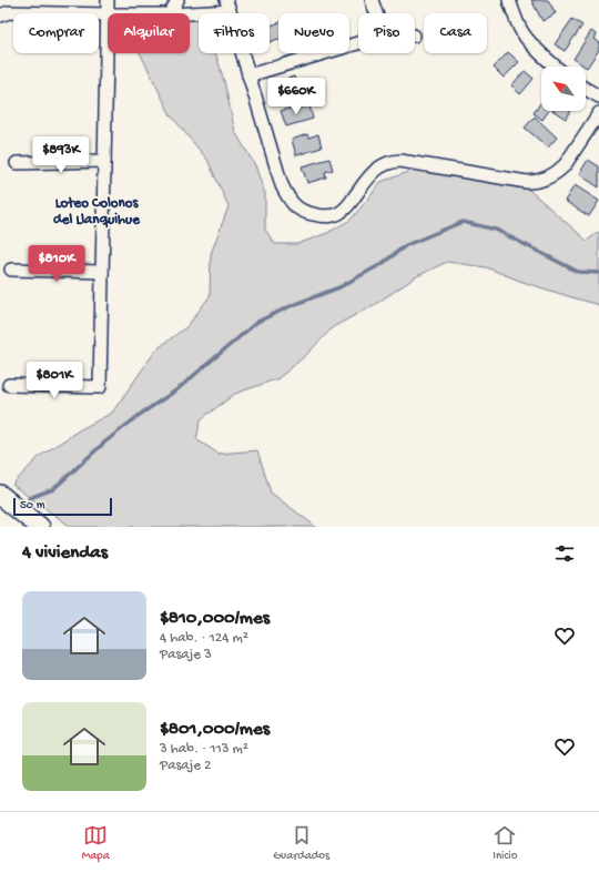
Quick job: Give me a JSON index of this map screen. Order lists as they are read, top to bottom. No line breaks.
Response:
{"districts":["Loteo Colonos del Llanquihue"],"scale_bar":"50 m","north":"top left","page":{"chip":["Comprar","Alquilar","Filtros","Nuevo","Piso","Casa"],"price":["$660K","$893K","$810K","$801K"],"scale":"50 m","heading":"4 viviendas","list":[{"name":"$810,000/mes","note":"4 hab. · 124 m² · Pasaje 3"},{"name":"$801,000/mes","note":"3 hab. · 113 m² · Pasaje 2"}],"tabs":["Mapa","Guardados","Inicio"]}}
